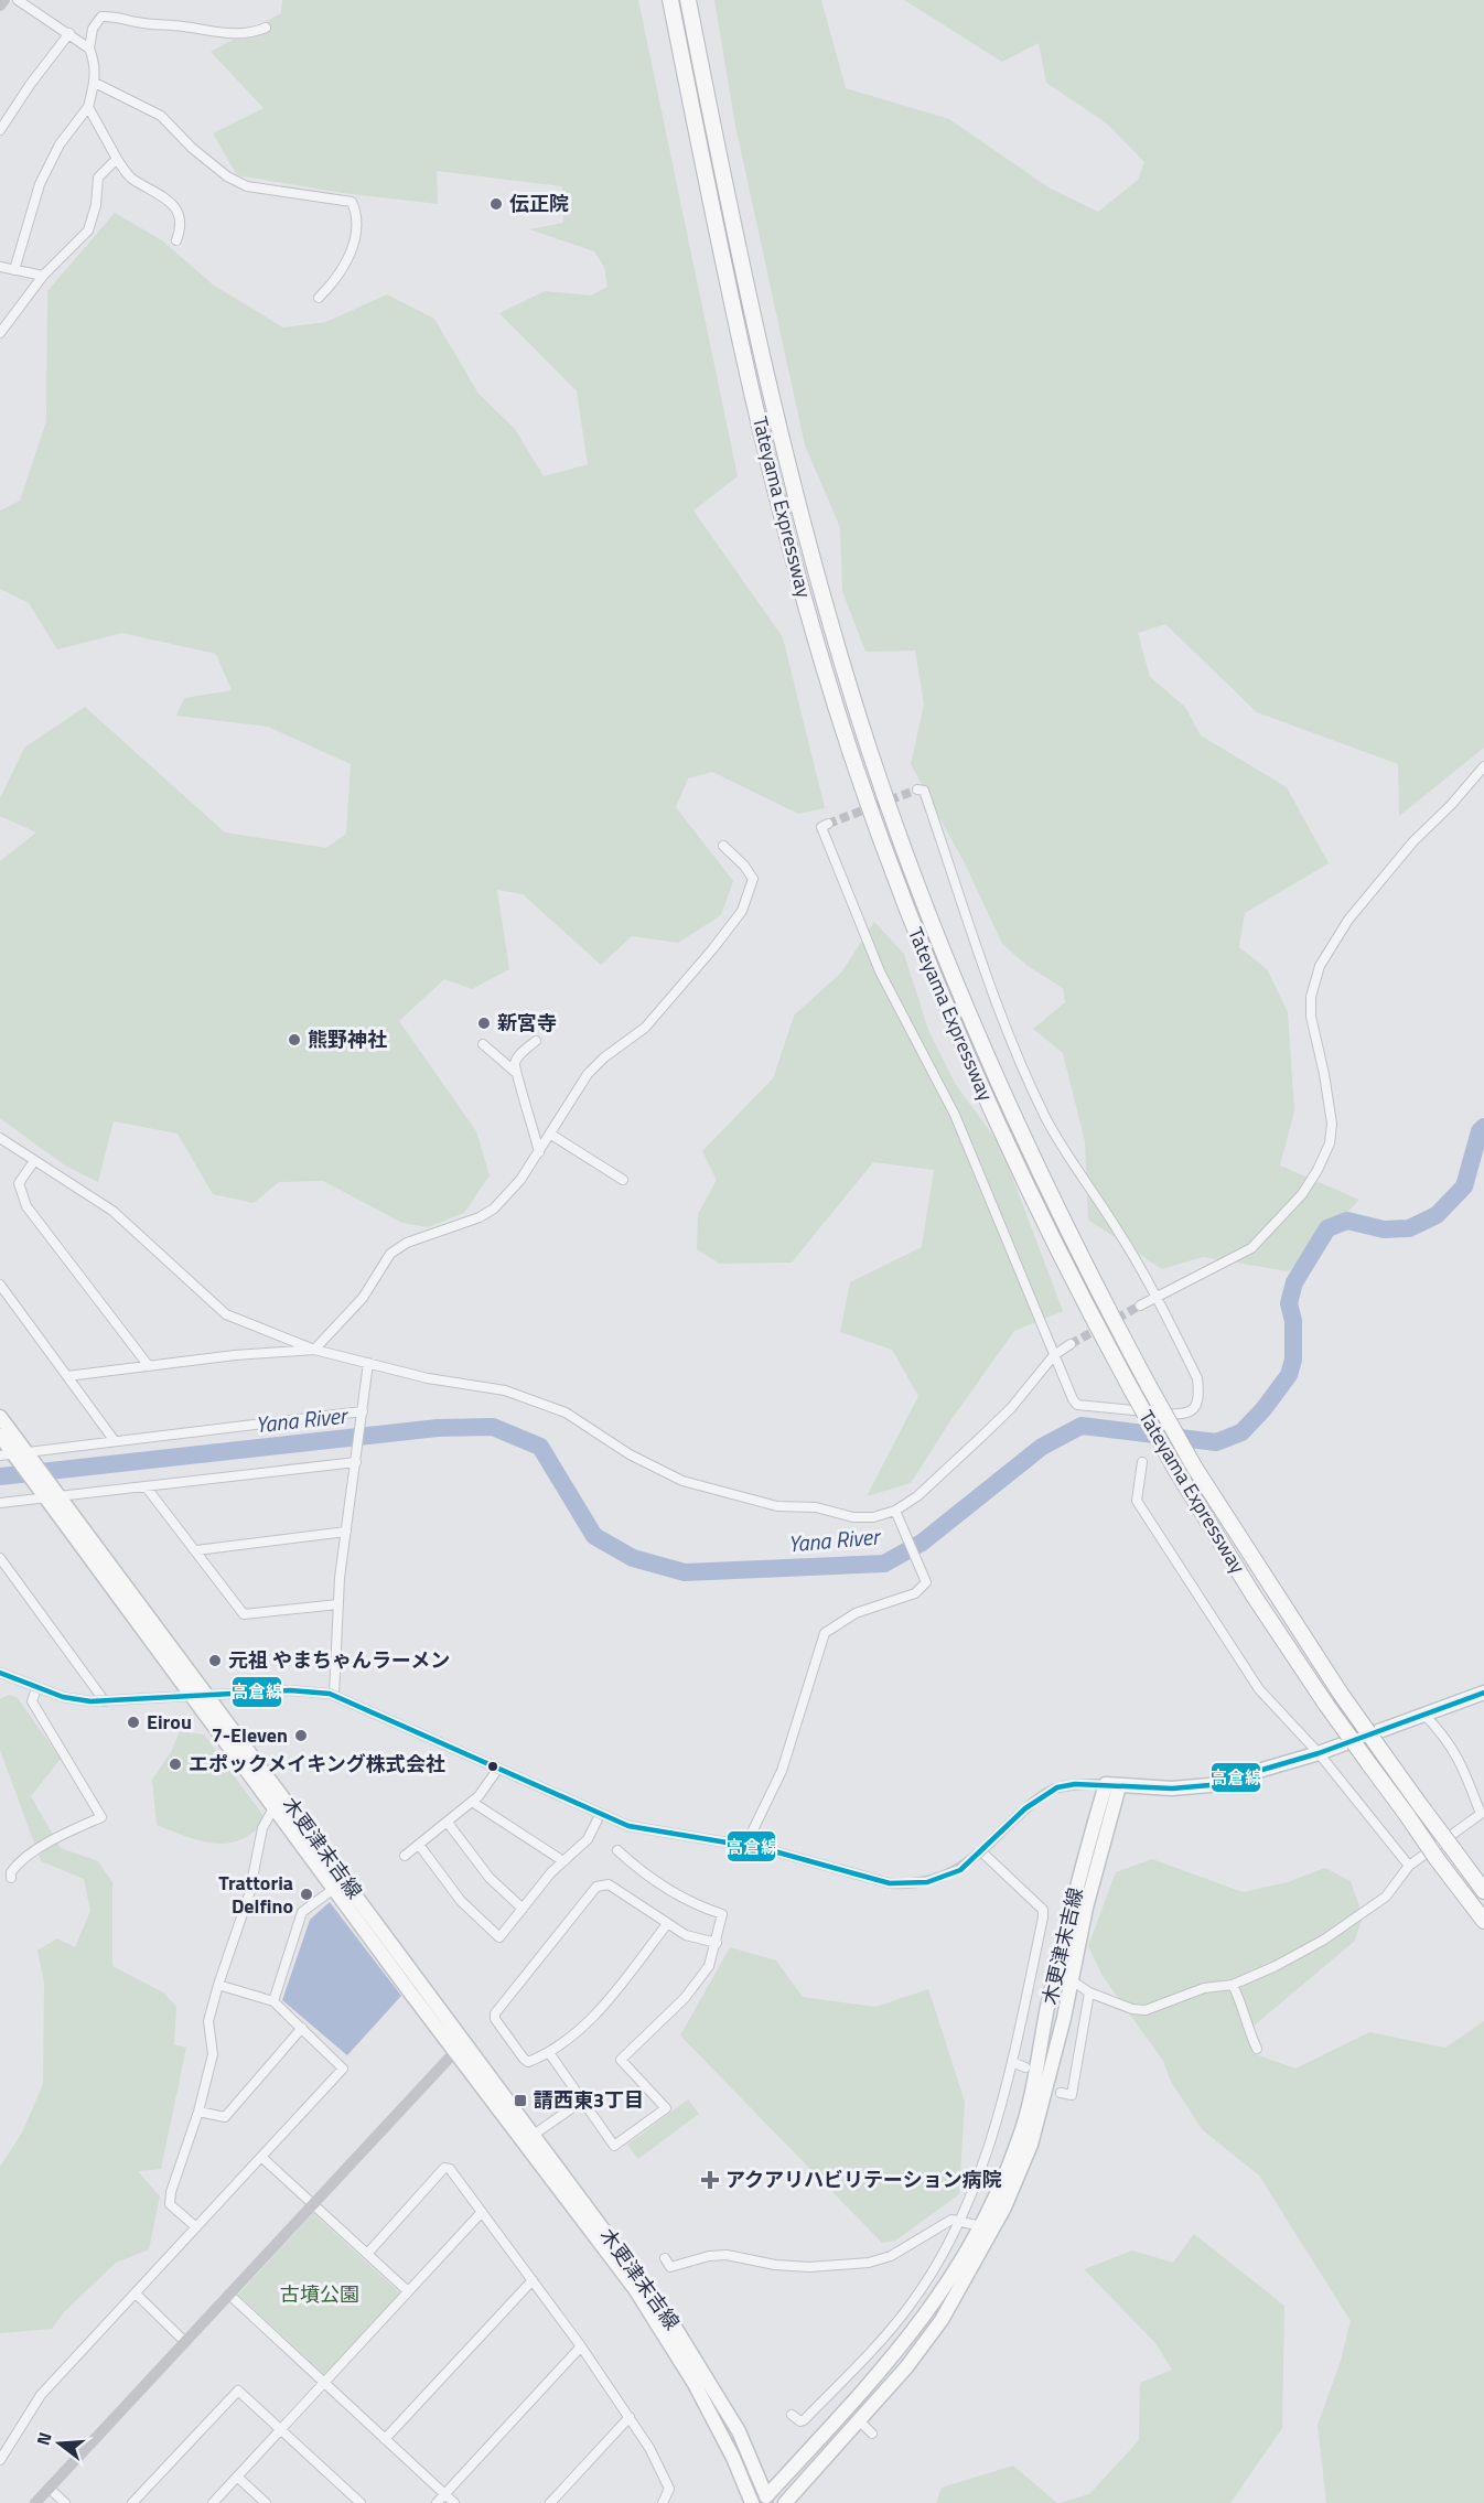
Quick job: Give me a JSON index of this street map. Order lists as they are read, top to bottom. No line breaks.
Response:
{"streets":{"highway":["Tateyama Expressway"],"main road":["木更津末吉線"]},"water":["Yana River"],"parks":["古墳公園"],"places":{"other":["伝正院","新宮寺","熊野神社","元祖 やまちゃんラーメン","Eirou","7-Eleven","エポックメイキング株式会社","Trattoria Delfino"],"transit":["請西東3丁目"],"health":["アクアリハビリテーション病院"]},"lines":["transit line 高倉線"],"north":"left"}
